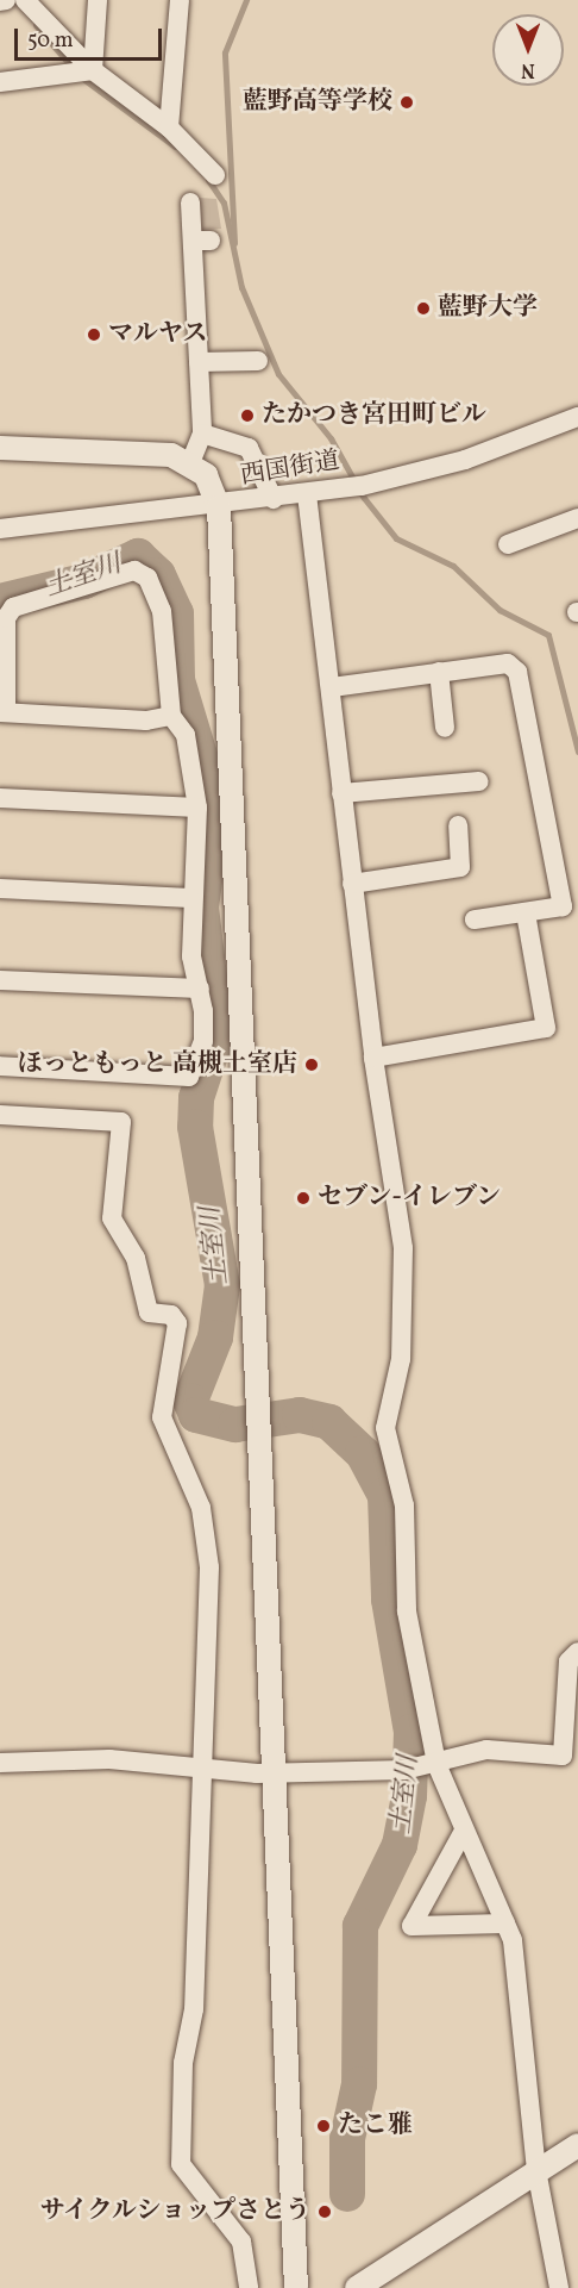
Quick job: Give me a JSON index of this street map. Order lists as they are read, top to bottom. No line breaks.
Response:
{"streets":{"street":["西国街道"]},"water":["土室川"],"places":["藍野高等学校","藍野大学","マルヤス","たかつき宮田町ビル","ほっともっと 高槻土室店","セブン-イレブン","たこ雅","サイクルショップさとう"],"scale_bar":"50 m","north":"bottom"}
